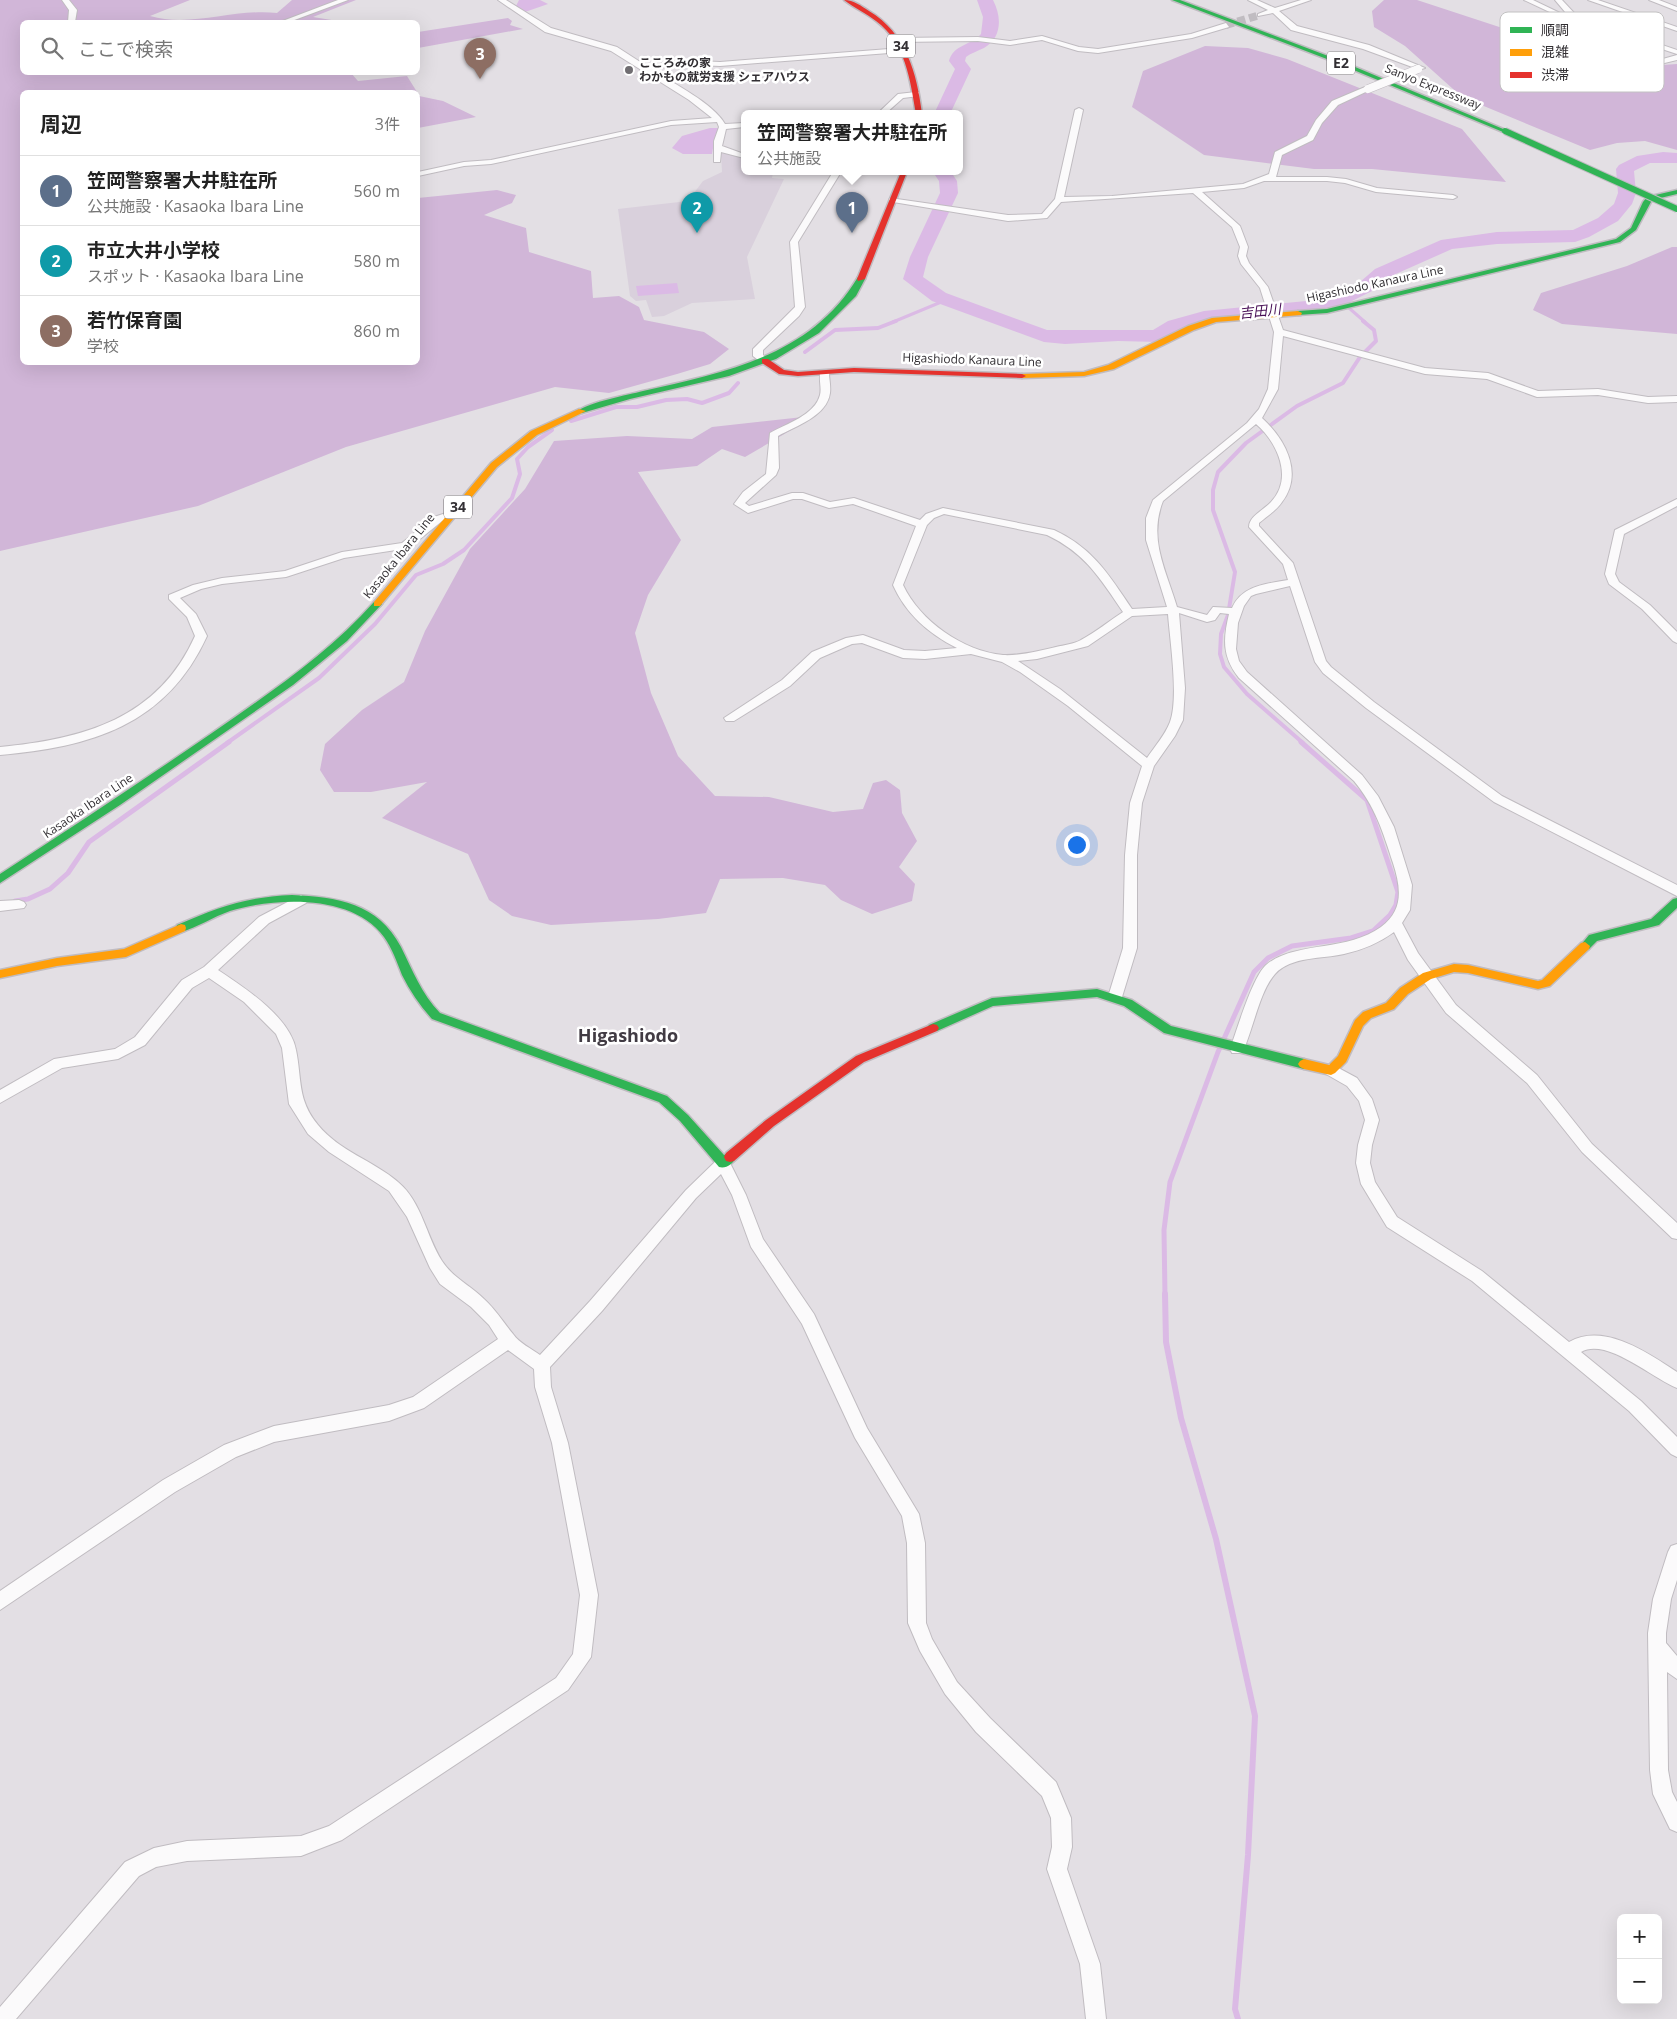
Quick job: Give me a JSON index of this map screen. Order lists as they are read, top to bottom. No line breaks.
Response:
{"streets":{"main road":["34","E2","Sanyo Expressway","Higashiodo Kanaura Line","Kasaoka Ibara Line"]},"crossings":[["Higashiodo Kanaura Line","Kasaoka Ibara Line"]],"districts":["Higashiodo"],"water":["吉田川"],"places":["こころみの家 わかもの就労支援 シェアハウス"],"legend":["順調","混雑","渋滞"],"page":{"search":"ここで検索","pins":["3","1","2"],"heading":["周辺","3件"],"popup":["笠岡警察署大井駐在所","公共施設"],"list":[{"mark":"1","name":"笠岡警察署大井駐在所","note":"公共施設 · Kasaoka Ibara Line","value":"560 m"},{"mark":"2","name":"市立大井小学校","note":"スポット · Kasaoka Ibara Line","value":"580 m"},{"mark":"3","name":"若竹保育園","note":"学校","value":"860 m"}],"map_buttons":["+","−"]}}
